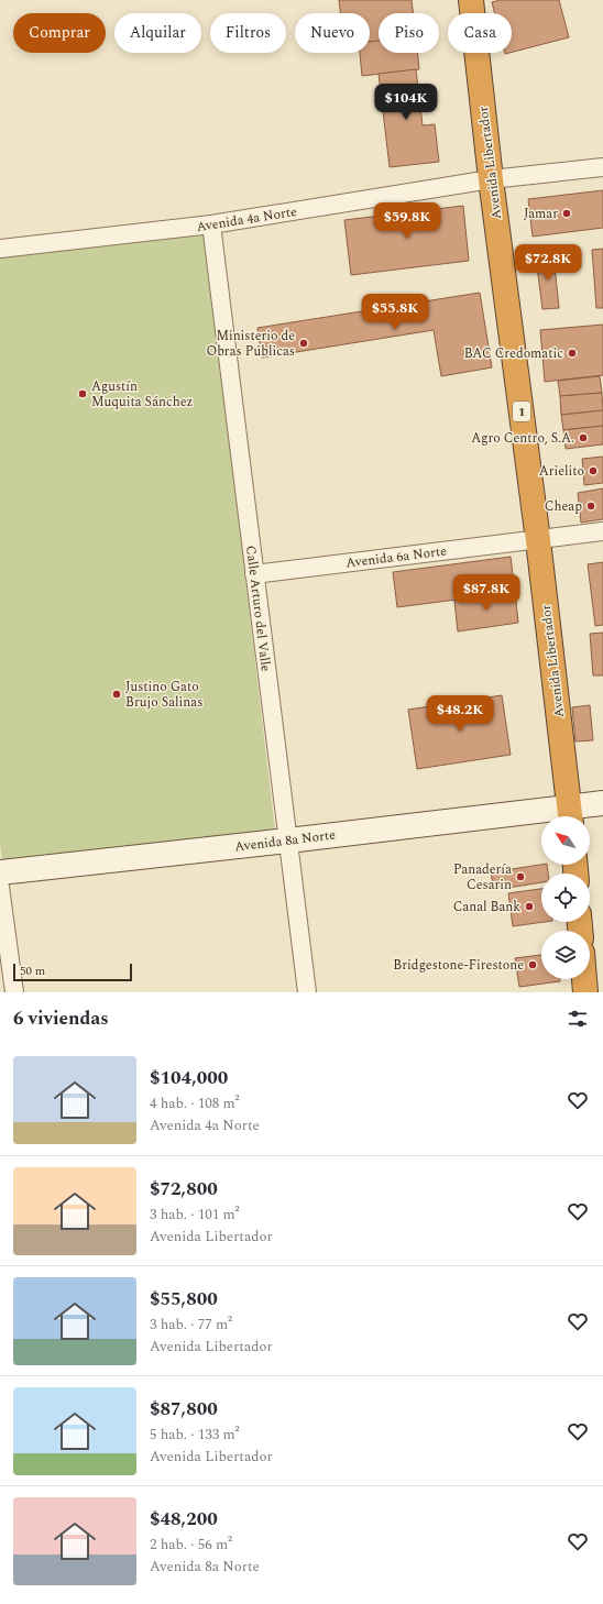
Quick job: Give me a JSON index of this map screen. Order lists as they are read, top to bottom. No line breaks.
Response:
{"streets":{"highway":["Avenida Libertador","1"],"street":["Avenida 4a Norte","Avenida 6a Norte","Calle Arturo del Valle","Avenida 8a Norte"]},"crossings":[["Avenida Libertador","Avenida 4a Norte"],["Avenida Libertador","Avenida 6a Norte"],["Avenida Libertador","Avenida 8a Norte"],["Avenida 4a Norte","Calle Arturo del Valle"],["Avenida 6a Norte","Calle Arturo del Valle"],["Calle Arturo del Valle","Avenida 8a Norte"]],"places":["Jamar","Ministerio de Obras Públicas","BAC Credomatic","Agustín Muquita Sánchez","Agro Centro, S.A.","Arielito","Cheap","Justino Gato Brujo Salinas","Panadería Cesarin","Canal Bank","Bridgestone-Firestone"],"scale_bar":"50 m","north":"top left","page":{"chip":["Comprar","Alquilar","Filtros","Nuevo","Piso","Casa"],"price":["$104K","$59.8K","$72.8K","$55.8K","$87.8K","$48.2K"],"scale":"50 m","heading":"6 viviendas","list":[{"name":"$104,000","note":"4 hab. · 108 m² · Avenida 4a Norte"},{"name":"$72,800","note":"3 hab. · 101 m² · Avenida Libertador"},{"name":"$55,800","note":"3 hab. · 77 m² · Avenida Libertador"},{"name":"$87,800","note":"5 hab. · 133 m² · Avenida Libertador"},{"name":"$48,200","note":"2 hab. · 56 m² · Avenida 8a Norte"}]}}
